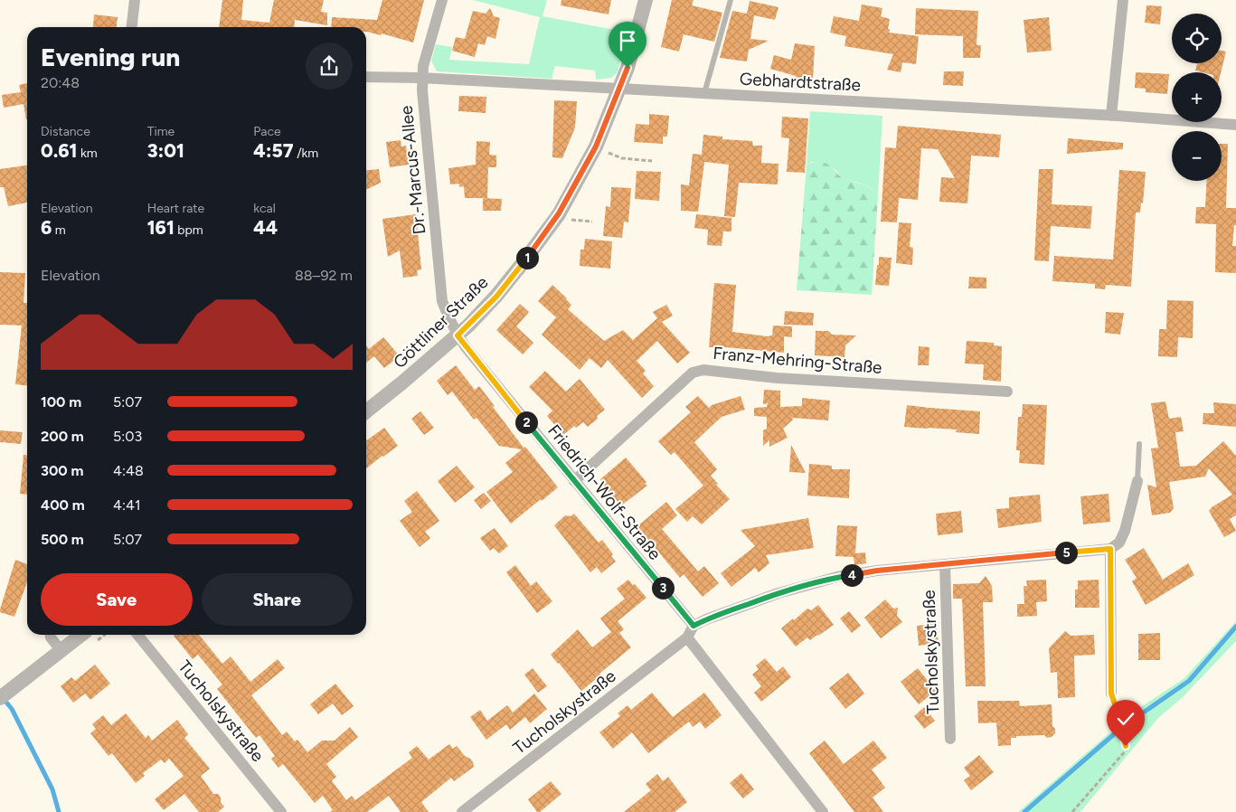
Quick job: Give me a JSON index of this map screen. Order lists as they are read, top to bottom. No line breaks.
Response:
{"streets":{"street":["Gebhardtstraße","Dr.-Marcus-Allee","Göttliner Straße","Franz-Mehring-Straße","Friedrich-Wolf-Straße","Tucholskystraße"]},"crossings":[["Gebhardtstraße","Dr.-Marcus-Allee"],["Gebhardtstraße","Göttliner Straße"],["Dr.-Marcus-Allee","Göttliner Straße"],["Dr.-Marcus-Allee","Friedrich-Wolf-Straße"],["Göttliner Straße","Friedrich-Wolf-Straße"],["Franz-Mehring-Straße","Friedrich-Wolf-Straße"],["Friedrich-Wolf-Straße","Tucholskystraße"]],"page":{"map_buttons":["+","−"],"heading":["Evening run","20:48"],"stats":[["Distance","0.61 km"],["Time","3:01"],["Pace","4:57 /km"],["Elevation","6 m"],["Heart rate","161 bpm"],["kcal","44"]],"pins":["1","2","5","4","3"],"chart":["Elevation","88–92 m"],"list":[{"name":"100 m","note":"5:07"},{"name":"200 m","note":"5:03"},{"name":"300 m","note":"4:48"},{"name":"400 m","note":"4:41"},{"name":"500 m","note":"5:07"}],"buttons":["Save","Share"]}}
